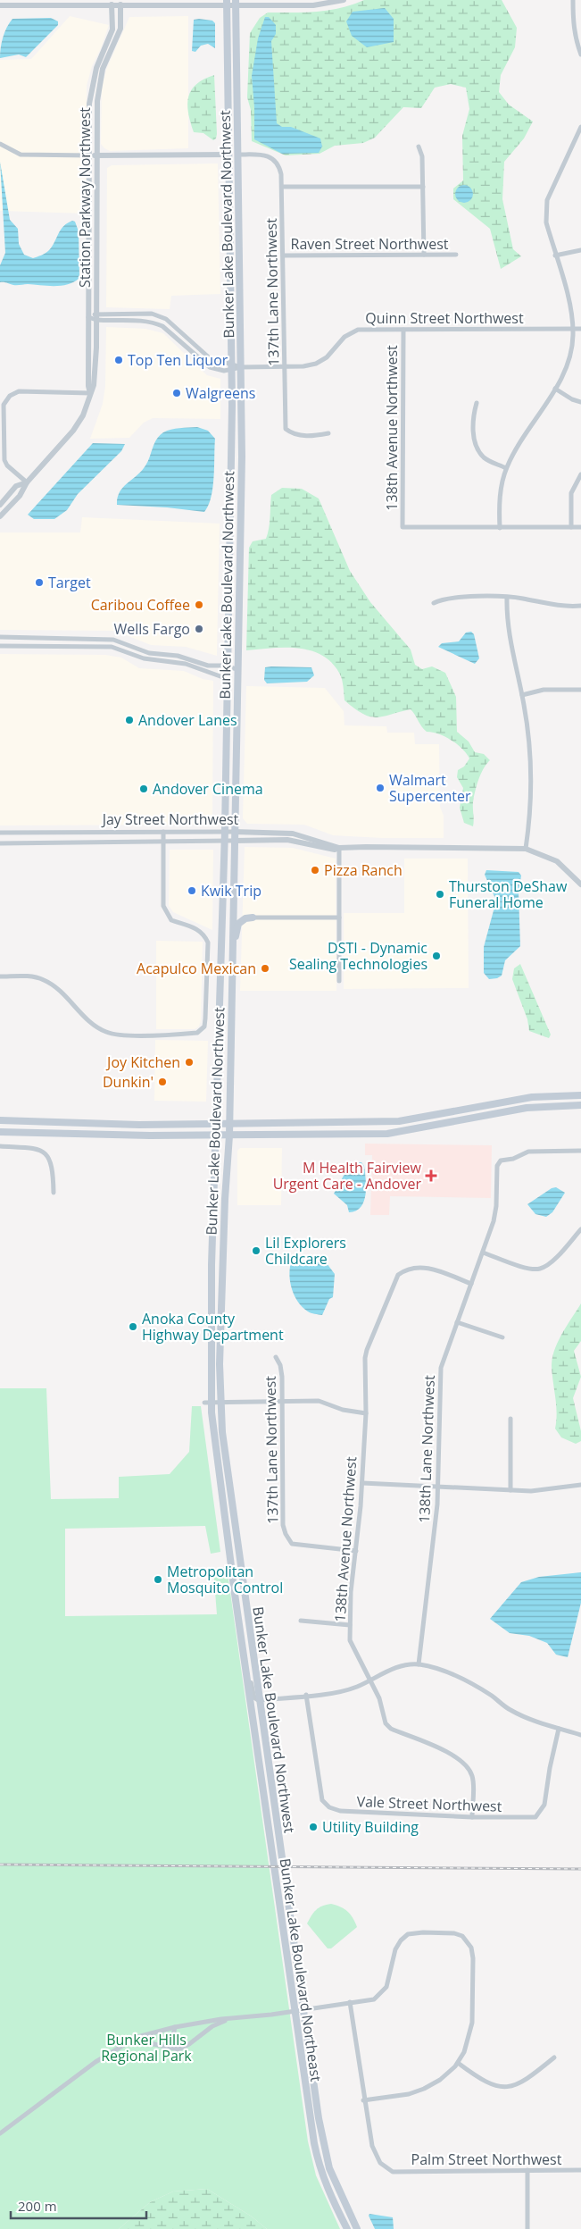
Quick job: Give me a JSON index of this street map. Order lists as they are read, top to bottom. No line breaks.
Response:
{"streets":{"main road":["Bunker Lake Boulevard Northwest","Bunker Lake Boulevard Northeast"],"street":["Station Parkway Northwest","Raven Street Northwest","137th Lane Northwest","Quinn Street Northwest","138th Avenue Northwest","Jay Street Northwest","138th Lane Northwest","Vale Street Northwest","Palm Street Northwest"]},"crossings":[["Station Parkway Northwest","Quinn Street Northwest"],["Bunker Lake Boulevard Northwest","137th Lane Northwest"],["Bunker Lake Boulevard Northwest","Quinn Street Northwest"],["Bunker Lake Boulevard Northwest","Jay Street Northwest"],["Bunker Lake Boulevard Northwest","Bunker Lake Boulevard Northeast"],["Raven Street Northwest","137th Lane Northwest"],["137th Lane Northwest","Quinn Street Northwest"],["137th Lane Northwest","138th Avenue Northwest"],["Quinn Street Northwest","138th Avenue Northwest"],["138th Avenue Northwest","138th Lane Northwest"],["138th Avenue Northwest","Vale Street Northwest"]],"parks":["Bunker Hills Regional Park"],"places":{"other":["Top Ten Liquor","Walgreens","Target","Caribou Coffee","Wells Fargo","Andover Lanes","Walmart Supercenter","Andover Cinema","Pizza Ranch","Kwik Trip","Thurston DeShaw Funeral Home","DSTI - Dynamic Sealing Technologies","Acapulco Mexican","Joy Kitchen","Dunkin'","Lil Explorers Childcare","Anoka County Highway Department","Metropolitan Mosquito Control","Utility Building"],"health":["M Health Fairview Urgent Care - Andover"]},"scale_bar":"200 m"}
